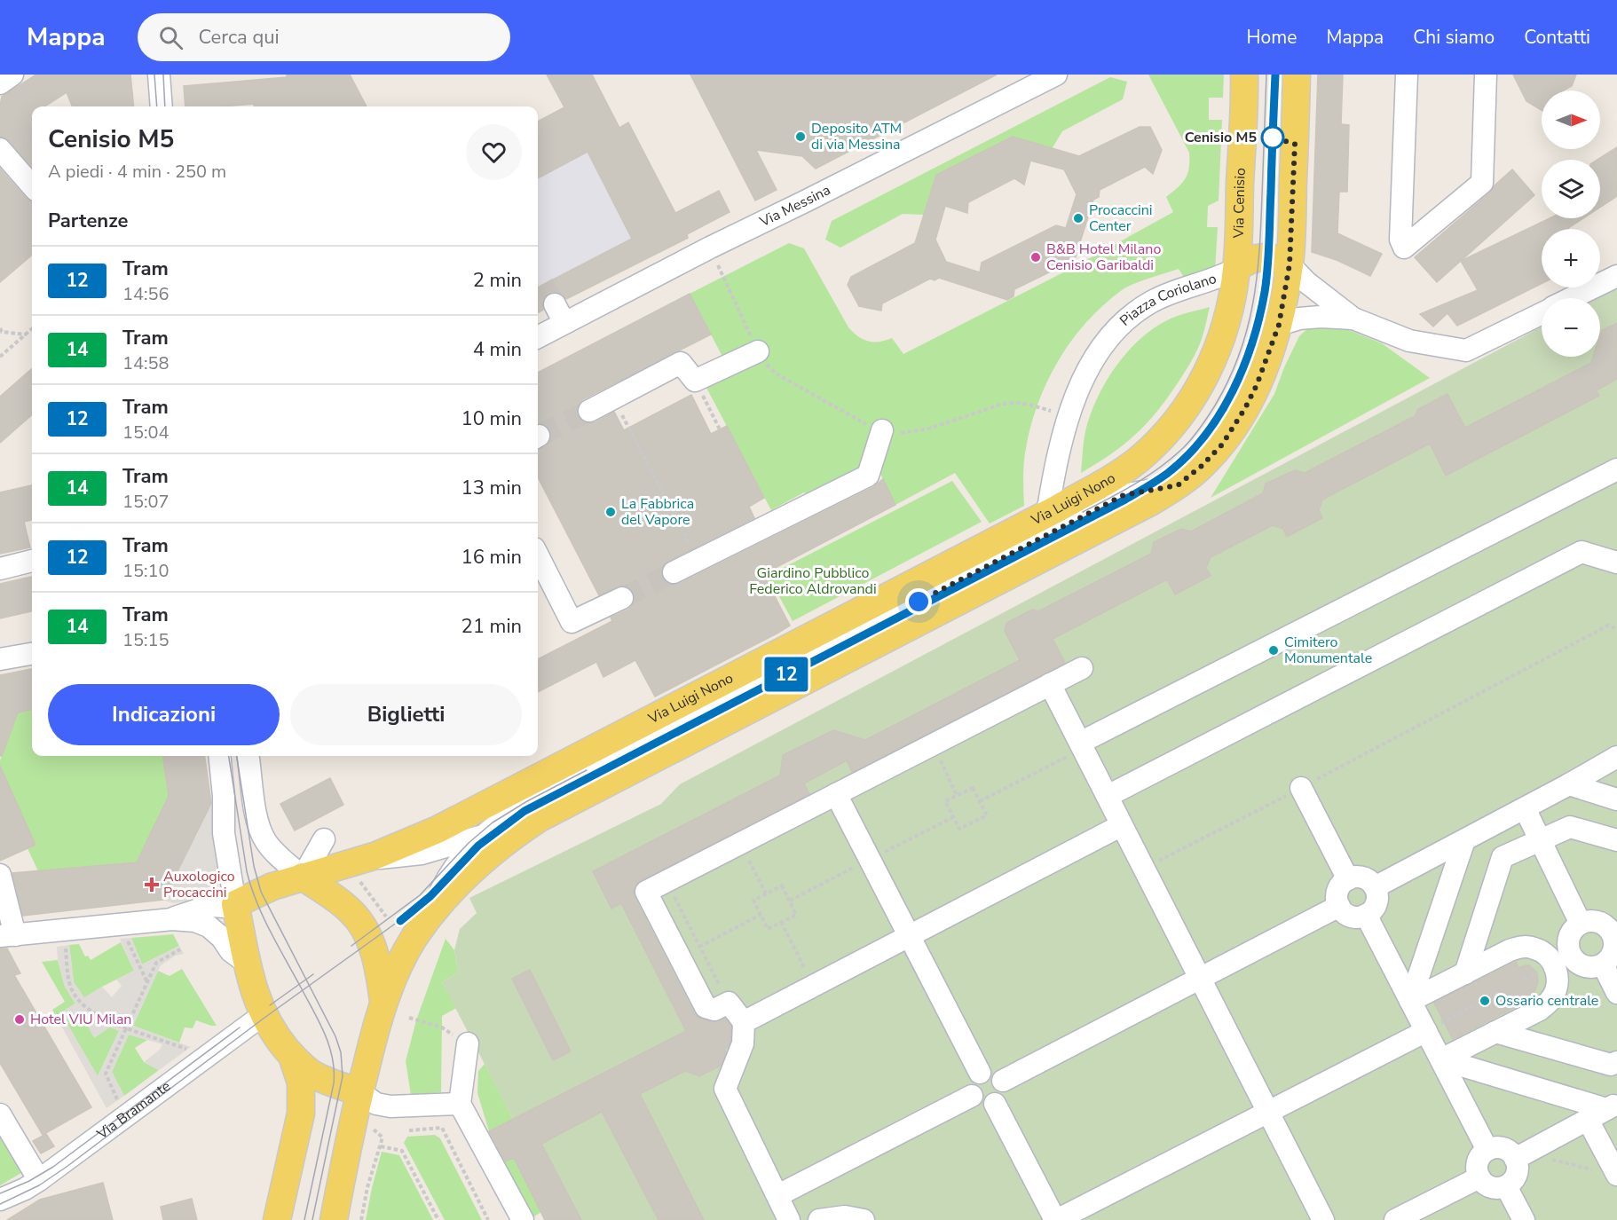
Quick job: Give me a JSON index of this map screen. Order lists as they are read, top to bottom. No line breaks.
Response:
{"streets":{"main road":["Via Cenisio","Piazza Coriolano","Via Luigi Nono"],"street":["Via Messina","Via Bramante"]},"crossings":[["Via Cenisio","Piazza Coriolano"],["Piazza Coriolano","Via Luigi Nono"]],"parks":["Giardino Pubblico Federico Aldrovandi"],"places":{"other":["Deposito ATM di via Messina","Cenisio M5","Procaccini Center","B&B Hotel Milano Cenisio Garibaldi","La Fabbrica del Vapore","Cimitero Monumentale","Ossario centrale","Hotel VIU Milan"],"health":["Auxologico Procaccini"]},"lines":["tram line 12"],"north":"right","page":{"header":"Mappa","search":"Cerca qui","nav":["Home","Mappa","Chi siamo","Contatti"],"on_map":"12","map_buttons":["+","−"],"heading":[["Cenisio M5","A piedi · 4 min · 250 m"],"Partenze"],"list":[{"mark":"12","name":"Tram","note":"14:56","value":"2 min"},{"mark":"14","name":"Tram","note":"14:58","value":"4 min"},{"mark":"12","name":"Tram","note":"15:04","value":"10 min"},{"mark":"14","name":"Tram","note":"15:07","value":"13 min"},{"mark":"12","name":"Tram","note":"15:10","value":"16 min"},{"mark":"14","name":"Tram","note":"15:15","value":"21 min"}],"buttons":["Indicazioni","Biglietti"]}}
